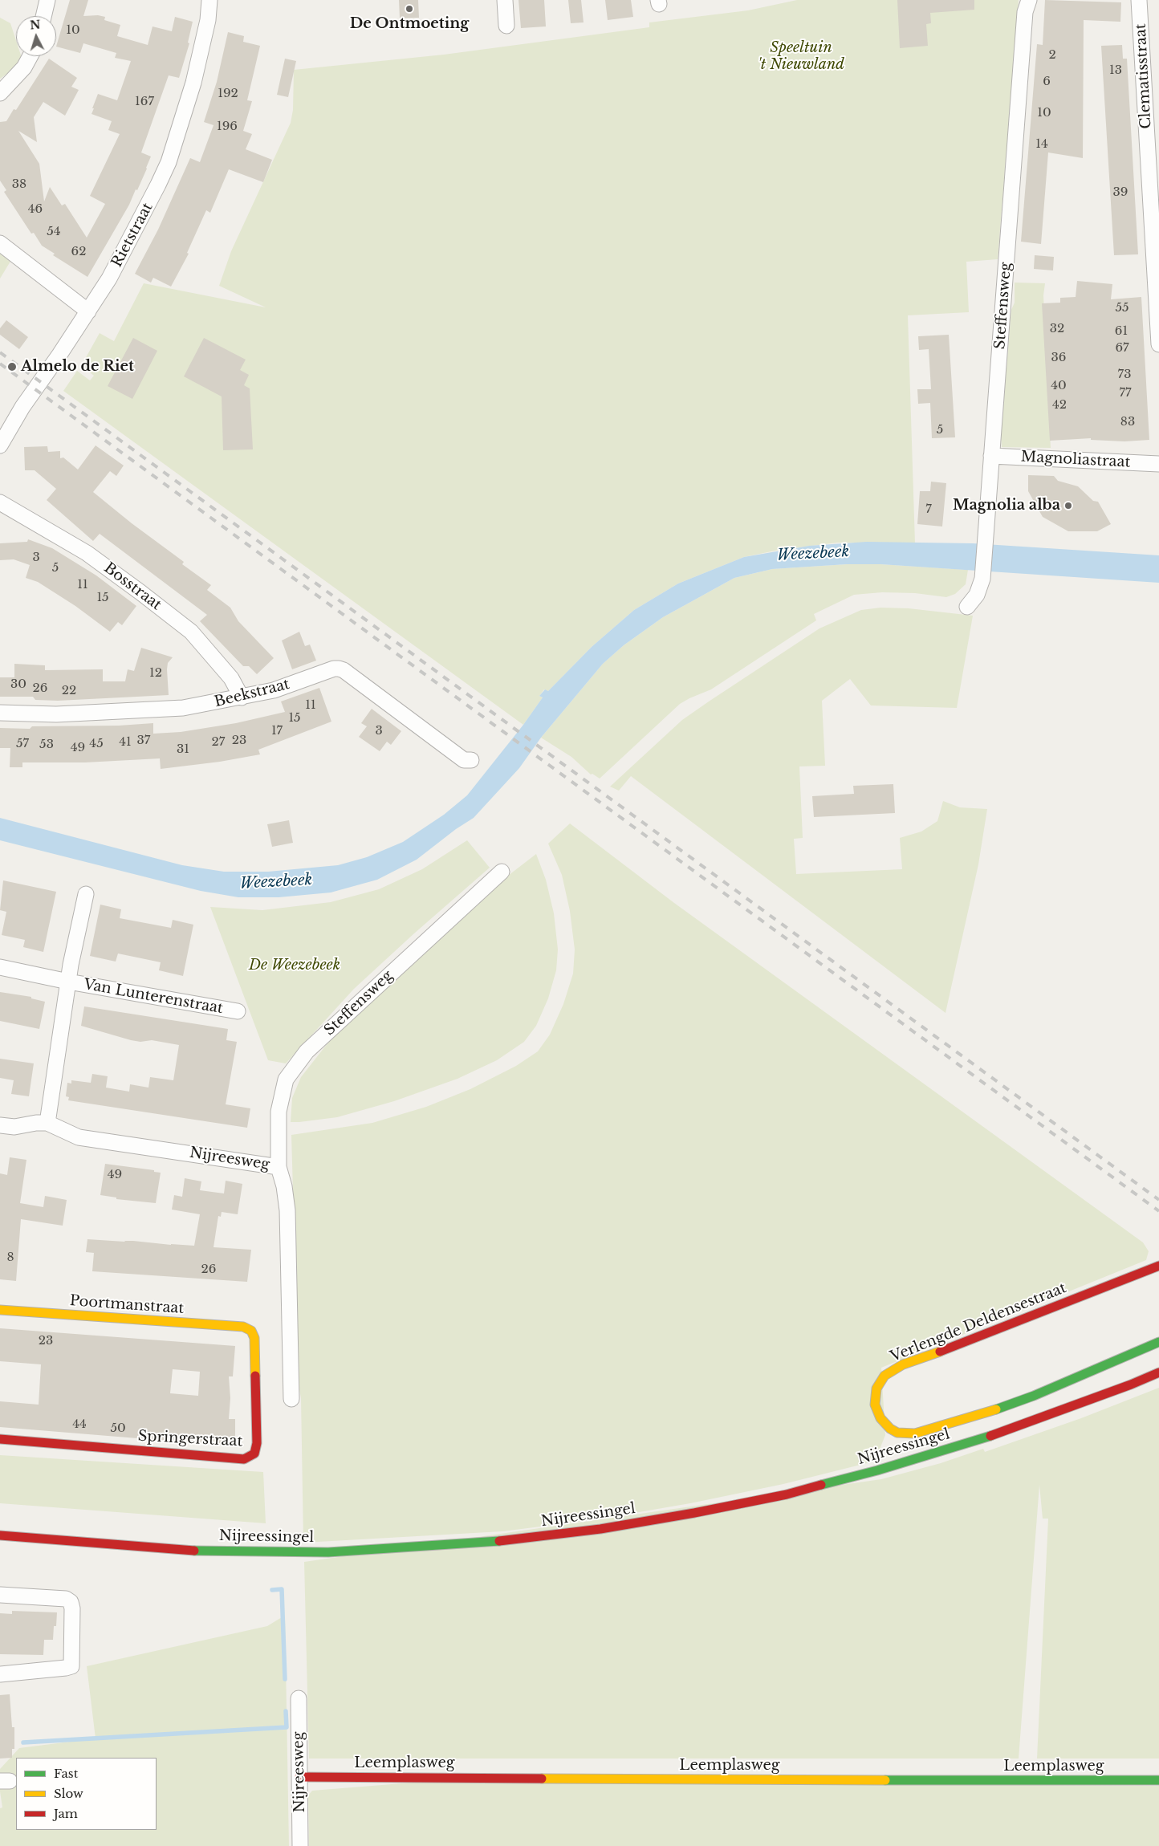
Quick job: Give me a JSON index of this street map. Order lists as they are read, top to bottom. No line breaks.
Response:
{"streets":{"street":["Clematisstraat","Rietstraat","Steffensweg","Magnoliastraat","Bosstraat","Beekstraat","Van Lunterenstraat","Nijreesweg","Poortmanstraat","Verlengde Deldensestraat","Springerstraat","Nijreessingel","Leemplasweg"]},"crossings":[["Steffensweg","Magnoliastraat"],["Steffensweg","Nijreesweg"],["Bosstraat","Beekstraat"],["Van Lunterenstraat","Nijreesweg"],["Nijreesweg","Leemplasweg"],["Poortmanstraat","Springerstraat"]],"water":["Weezebeek"],"parks":["Speeltuin 't Nieuwland","De Weezebeek"],"places":["De Ontmoeting","Almelo de Riet","Magnolia alba"],"house_numbers":["10","2","13","6","192","167","10","196","14","38","39","46","54","62","55","32","61","67","36","73","40","77","42","83","5","7","3","5","11","15","12","30","26","22","11","15","17","3","37","23","41","27","57","45","53","49","31","49","8","26","23","44","50"],"legend":["Fast","Slow","Jam"],"north":"top"}
